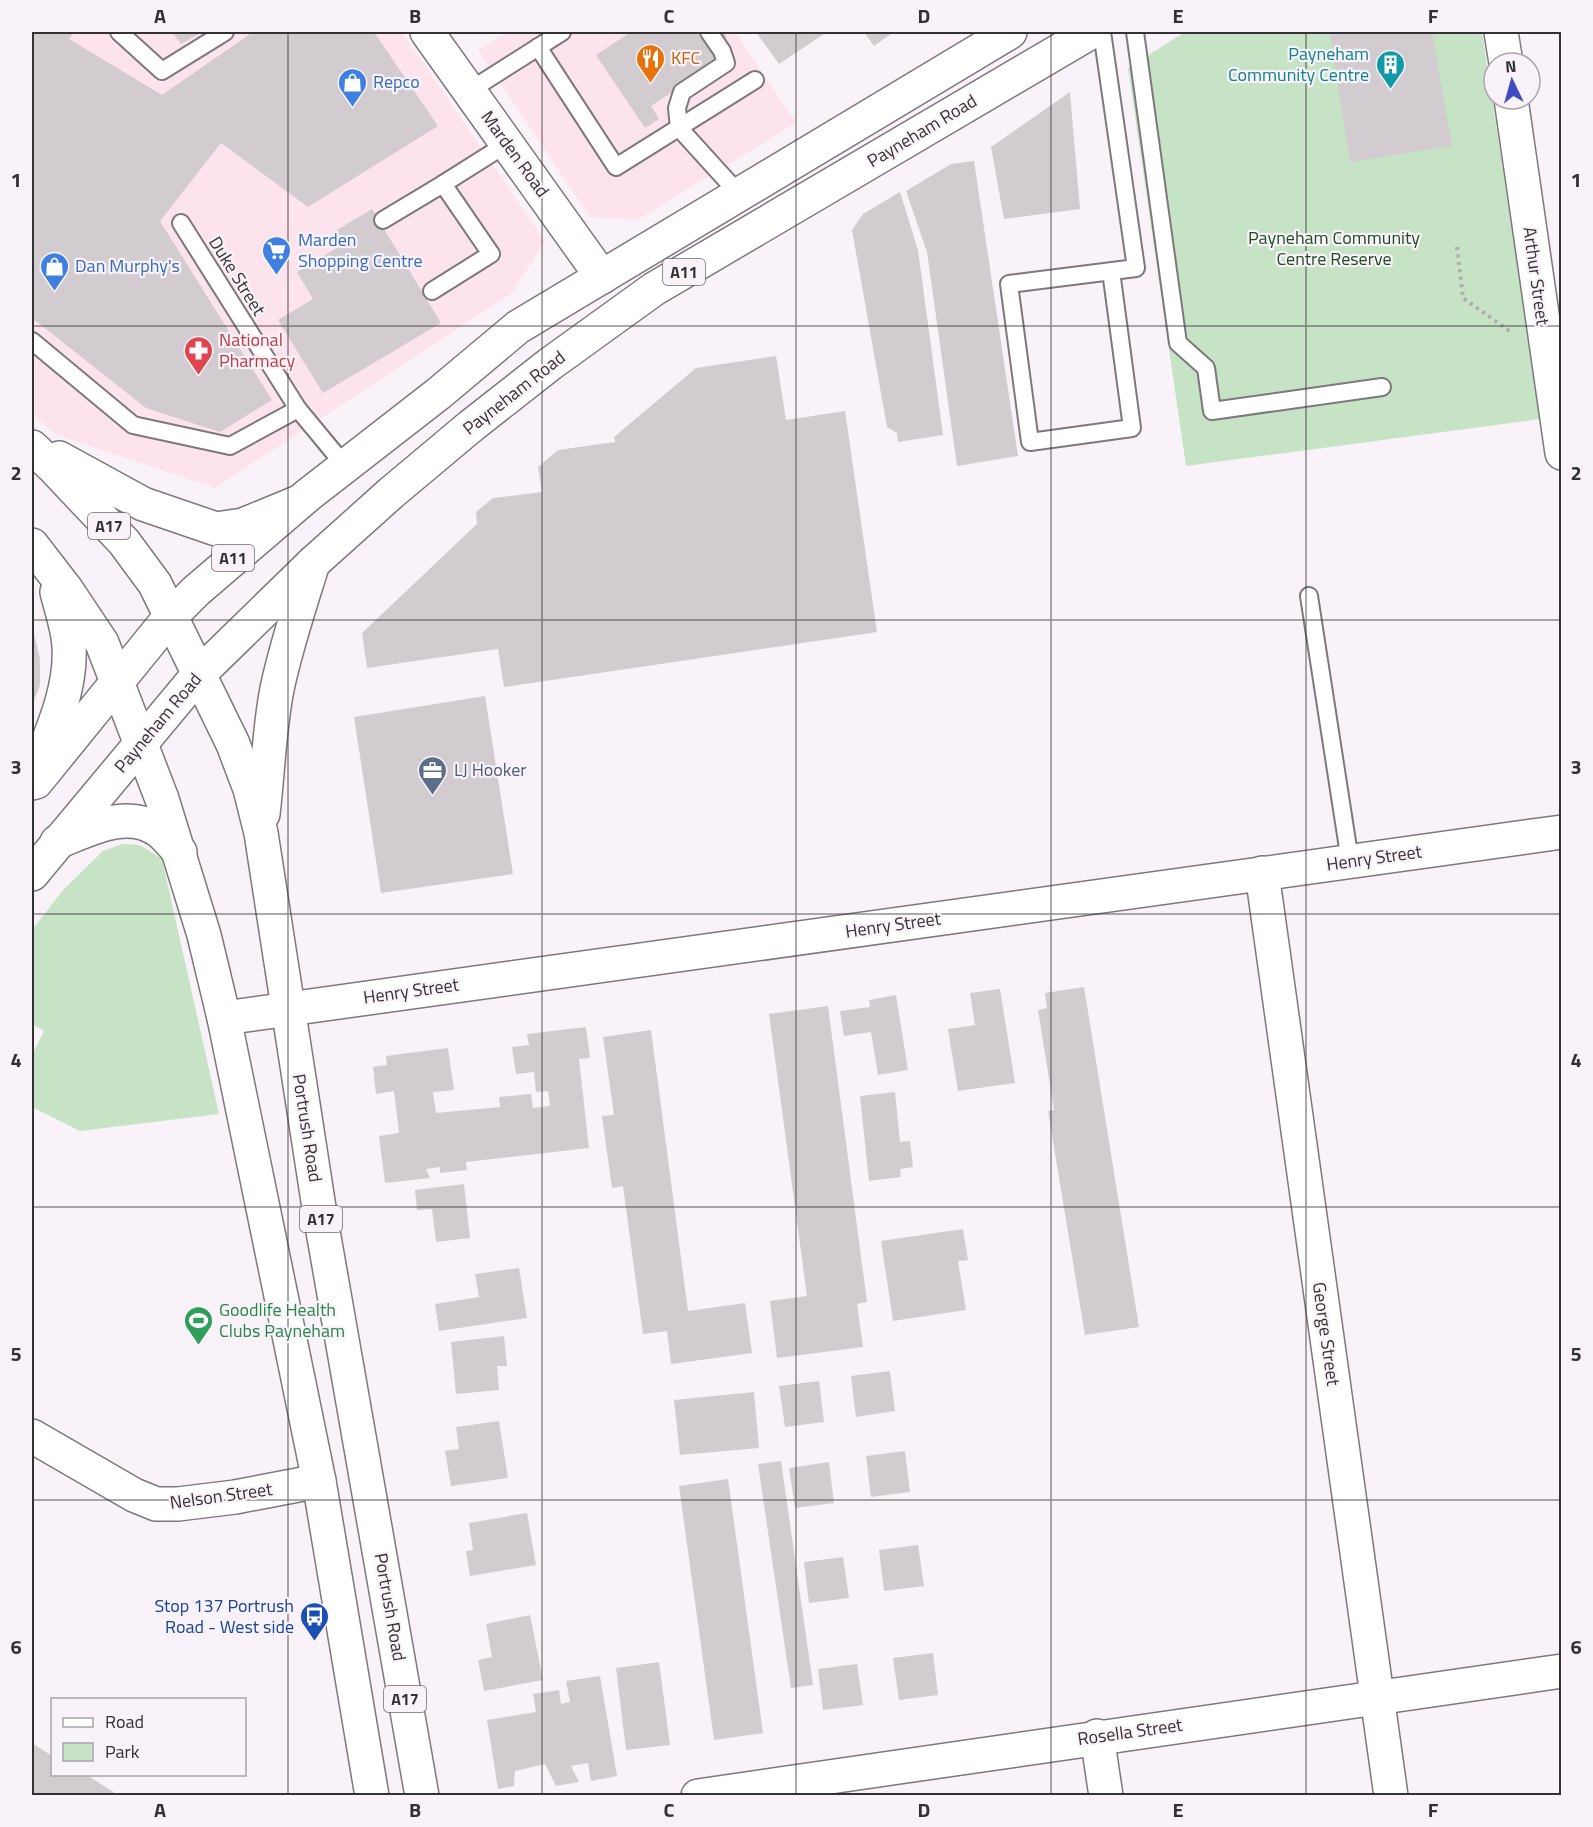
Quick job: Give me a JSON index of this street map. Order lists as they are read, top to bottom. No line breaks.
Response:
{"streets":{"main road":["Payneham Road","Marden Road","A11","Arthur Street","A17","Henry Street","Portrush Road","George Street","Nelson Street","Rosella Street"],"lane":["Duke Street"]},"crossings":[["Payneham Road","A17"],["Payneham Road","Portrush Road"],["Marden Road","A11"],["A11","Duke Street"],["A11","A17"],["A11","Portrush Road"],["A17","Henry Street"],["A17","Portrush Road"],["A17","Nelson Street"],["Henry Street","Portrush Road"],["Henry Street","George Street"],["George Street","Rosella Street"]],"parks":["Payneham Community Centre Reserve"],"places":{"restaurant":["KFC"],"building":["Payneham Community Centre"],"shop":["Repco","Dan Murphy's"],"supermarket":["Marden Shopping Centre"],"pharmacy":["National Pharmacy"],"office":["LJ Hooker"],"sports":["Goodlife Health Clubs Payneham"],"bus stop":["Stop 137 Portrush Road - West side"]},"legend":["Road","Park"],"north":"top","grid":{"columns":["A","B","C","D","E","F"],"rows":["1","2","3","4","5","6"]}}
